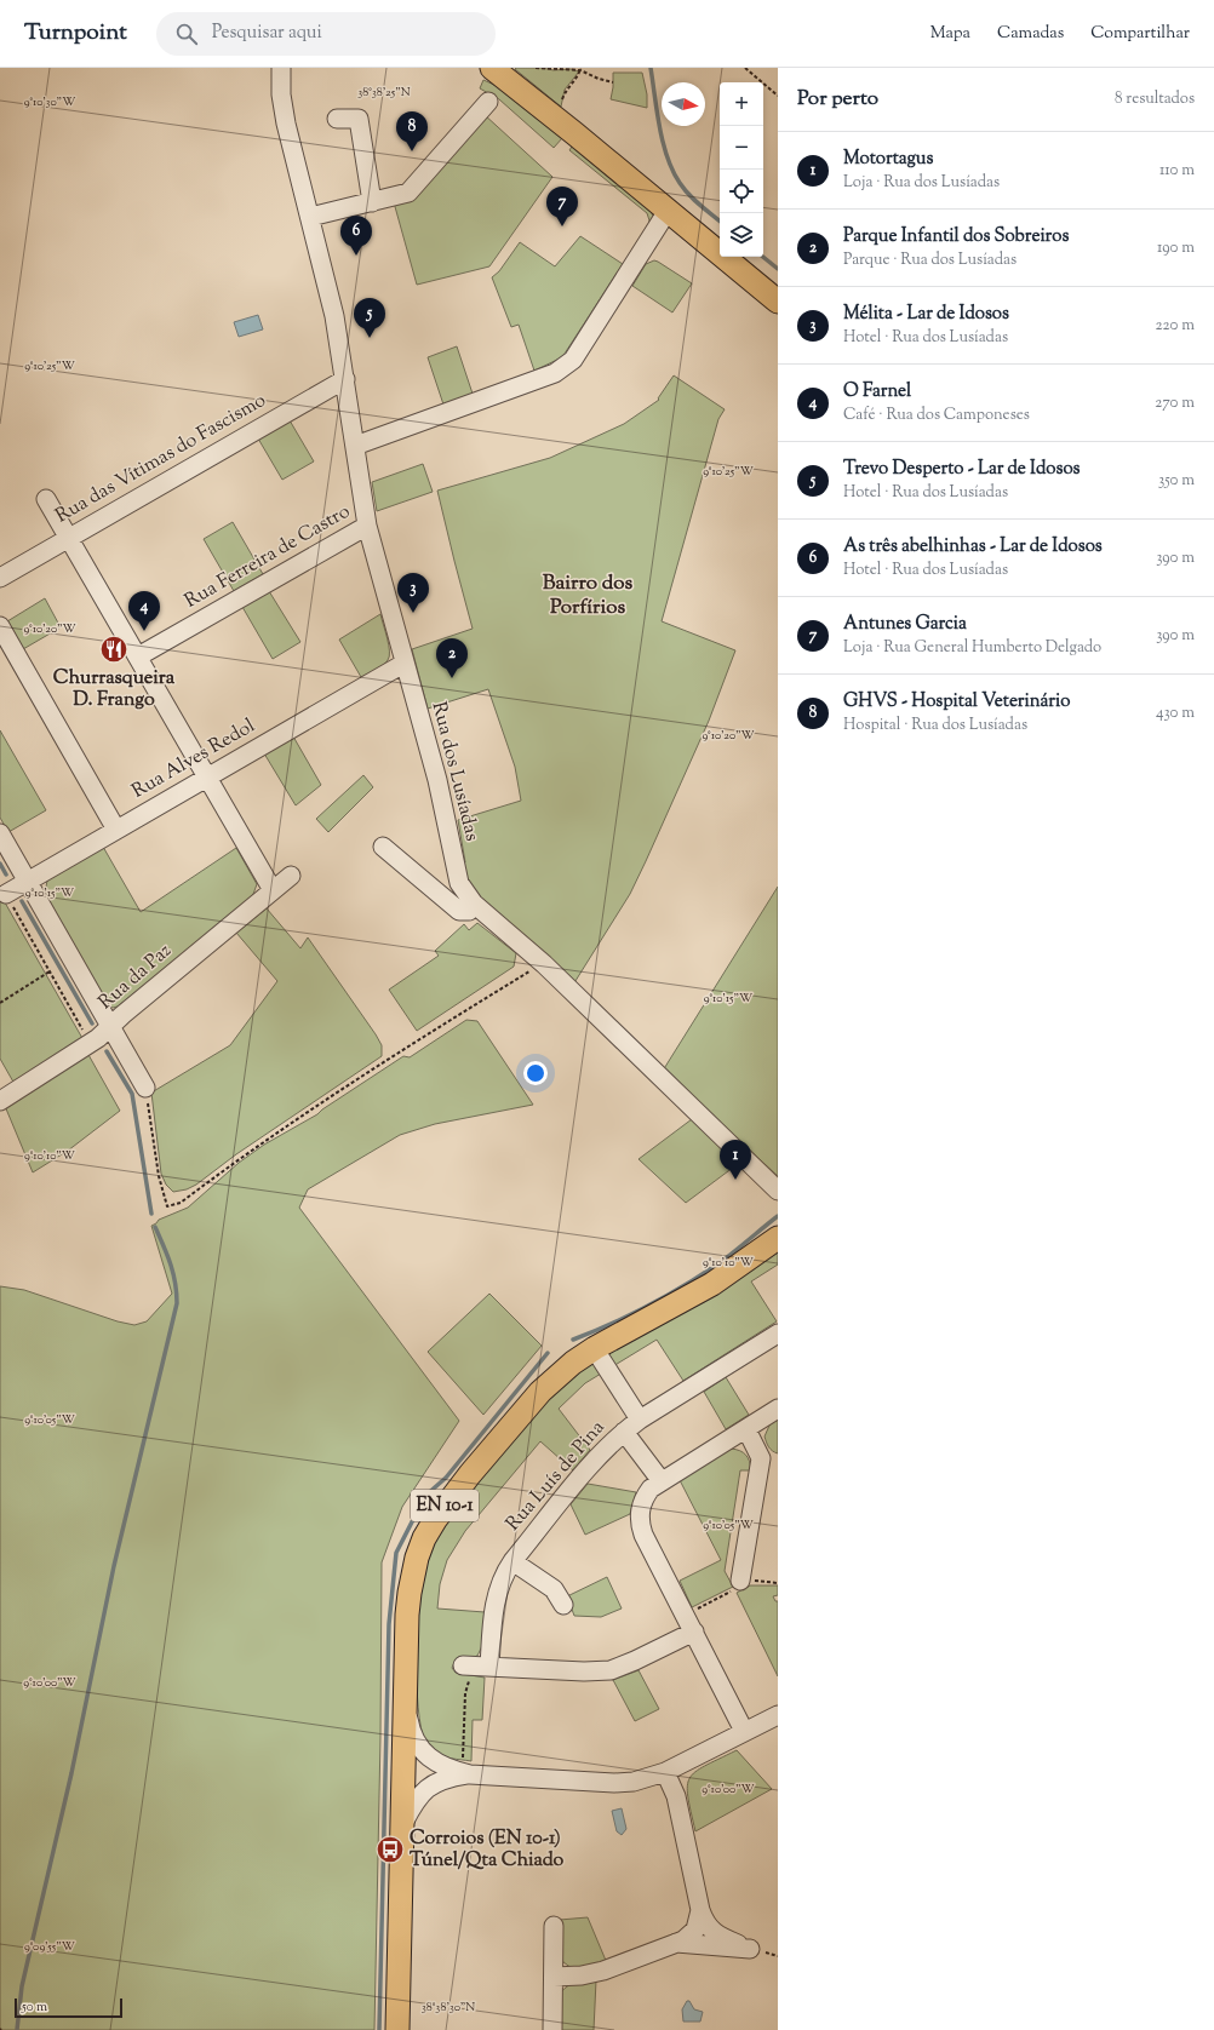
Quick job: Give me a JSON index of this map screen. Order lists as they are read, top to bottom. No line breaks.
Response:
{"streets":{"main road":["EN 10-1"],"street":["Rua das Vítimas do Fascismo","Rua Ferreira de Castro","Rua Alves Redol","Rua dos Lusíadas","Rua da Paz","Rua Luís de Pina"]},"crossings":[["Rua das Vítimas do Fascismo","Rua dos Lusíadas"],["Rua Ferreira de Castro","Rua dos Lusíadas"],["Rua Alves Redol","Rua dos Lusíadas"]],"districts":["Bairro dos Porfírios"],"places":{"restaurant":["Churrasqueira D. Frango"],"bus stop":["Corroios (EN 10-1) Túnel/Qta Chiado"]},"scale_bar":"50 m","north":"right","page":{"header":"Turnpoint","search":"Pesquisar aqui","nav":["Mapa","Camadas","Compartilhar"],"heading":["Por perto","8 resultados"],"map_buttons":["+","−"],"pins":["8","7","6","5","3","4","2","1"],"list":[{"mark":"1","name":"Motortagus","note":"Loja · Rua dos Lusíadas","value":"110 m"},{"mark":"2","name":"Parque Infantil dos Sobreiros","note":"Parque · Rua dos Lusíadas","value":"190 m"},{"mark":"3","name":"Mélita - Lar de Idosos","note":"Hotel · Rua dos Lusíadas","value":"220 m"},{"mark":"4","name":"O Farnel","note":"Café · Rua dos Camponeses","value":"270 m"},{"mark":"5","name":"Trevo Desperto - Lar de Idosos","note":"Hotel · Rua dos Lusíadas","value":"350 m"},{"mark":"6","name":"As três abelhinhas - Lar de Idosos","note":"Hotel · Rua dos Lusíadas","value":"390 m"},{"mark":"7","name":"Antunes Garcia","note":"Loja · Rua General Humberto Delgado","value":"390 m"},{"mark":"8","name":"GHVS - Hospital Veterinário","note":"Hospital · Rua dos Lusíadas","value":"430 m"}],"scale":"50 m"},"coordinates":["38°38'25\"N","9°10'30\"W","9°10'25\"W","9°10'20\"W","9°10'15\"W","9°10'10\"W","9°10'05\"W","9°10'00\"W","9°09'55\"W","38°38'30\"N"]}
